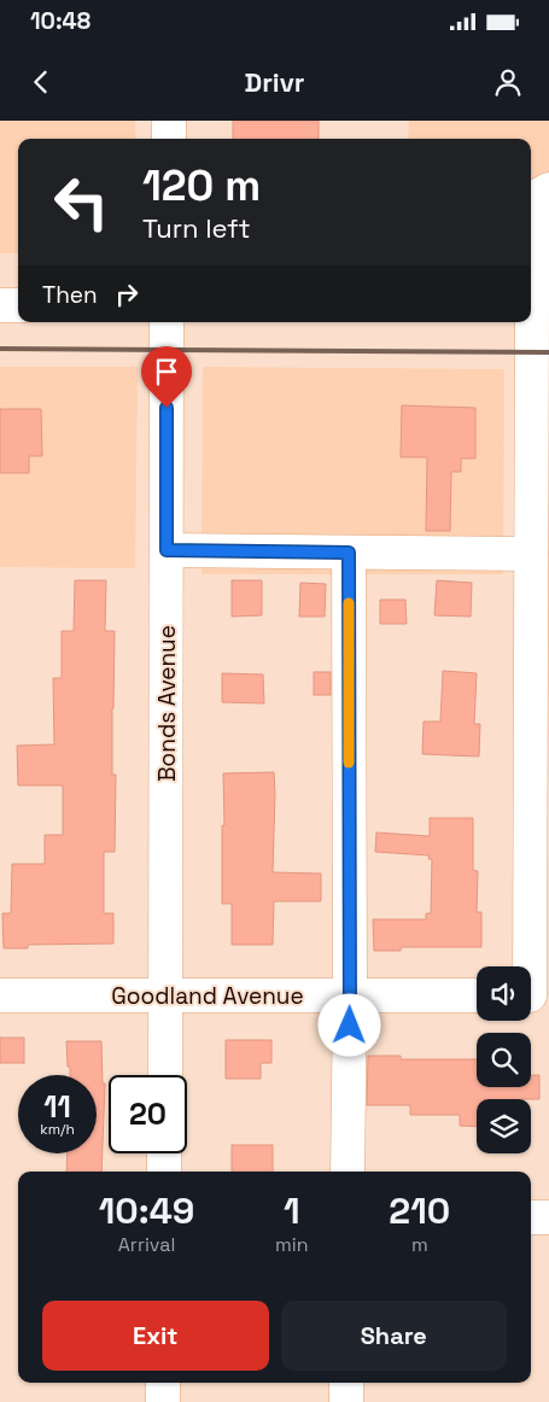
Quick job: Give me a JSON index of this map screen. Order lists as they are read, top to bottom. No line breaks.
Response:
{"streets":{"street":["Bonds Avenue","Goodland Avenue"]},"crossings":[["Bonds Avenue","Goodland Avenue"]],"page":{"status":"10:48","header":"Drivr","turn":["120 m","Turn left"],"then":"Then","speed":"11 km/h","limit":"20","eta":["10:49","Arrival","1","min","210","m"],"buttons":["Exit","Share"]}}
